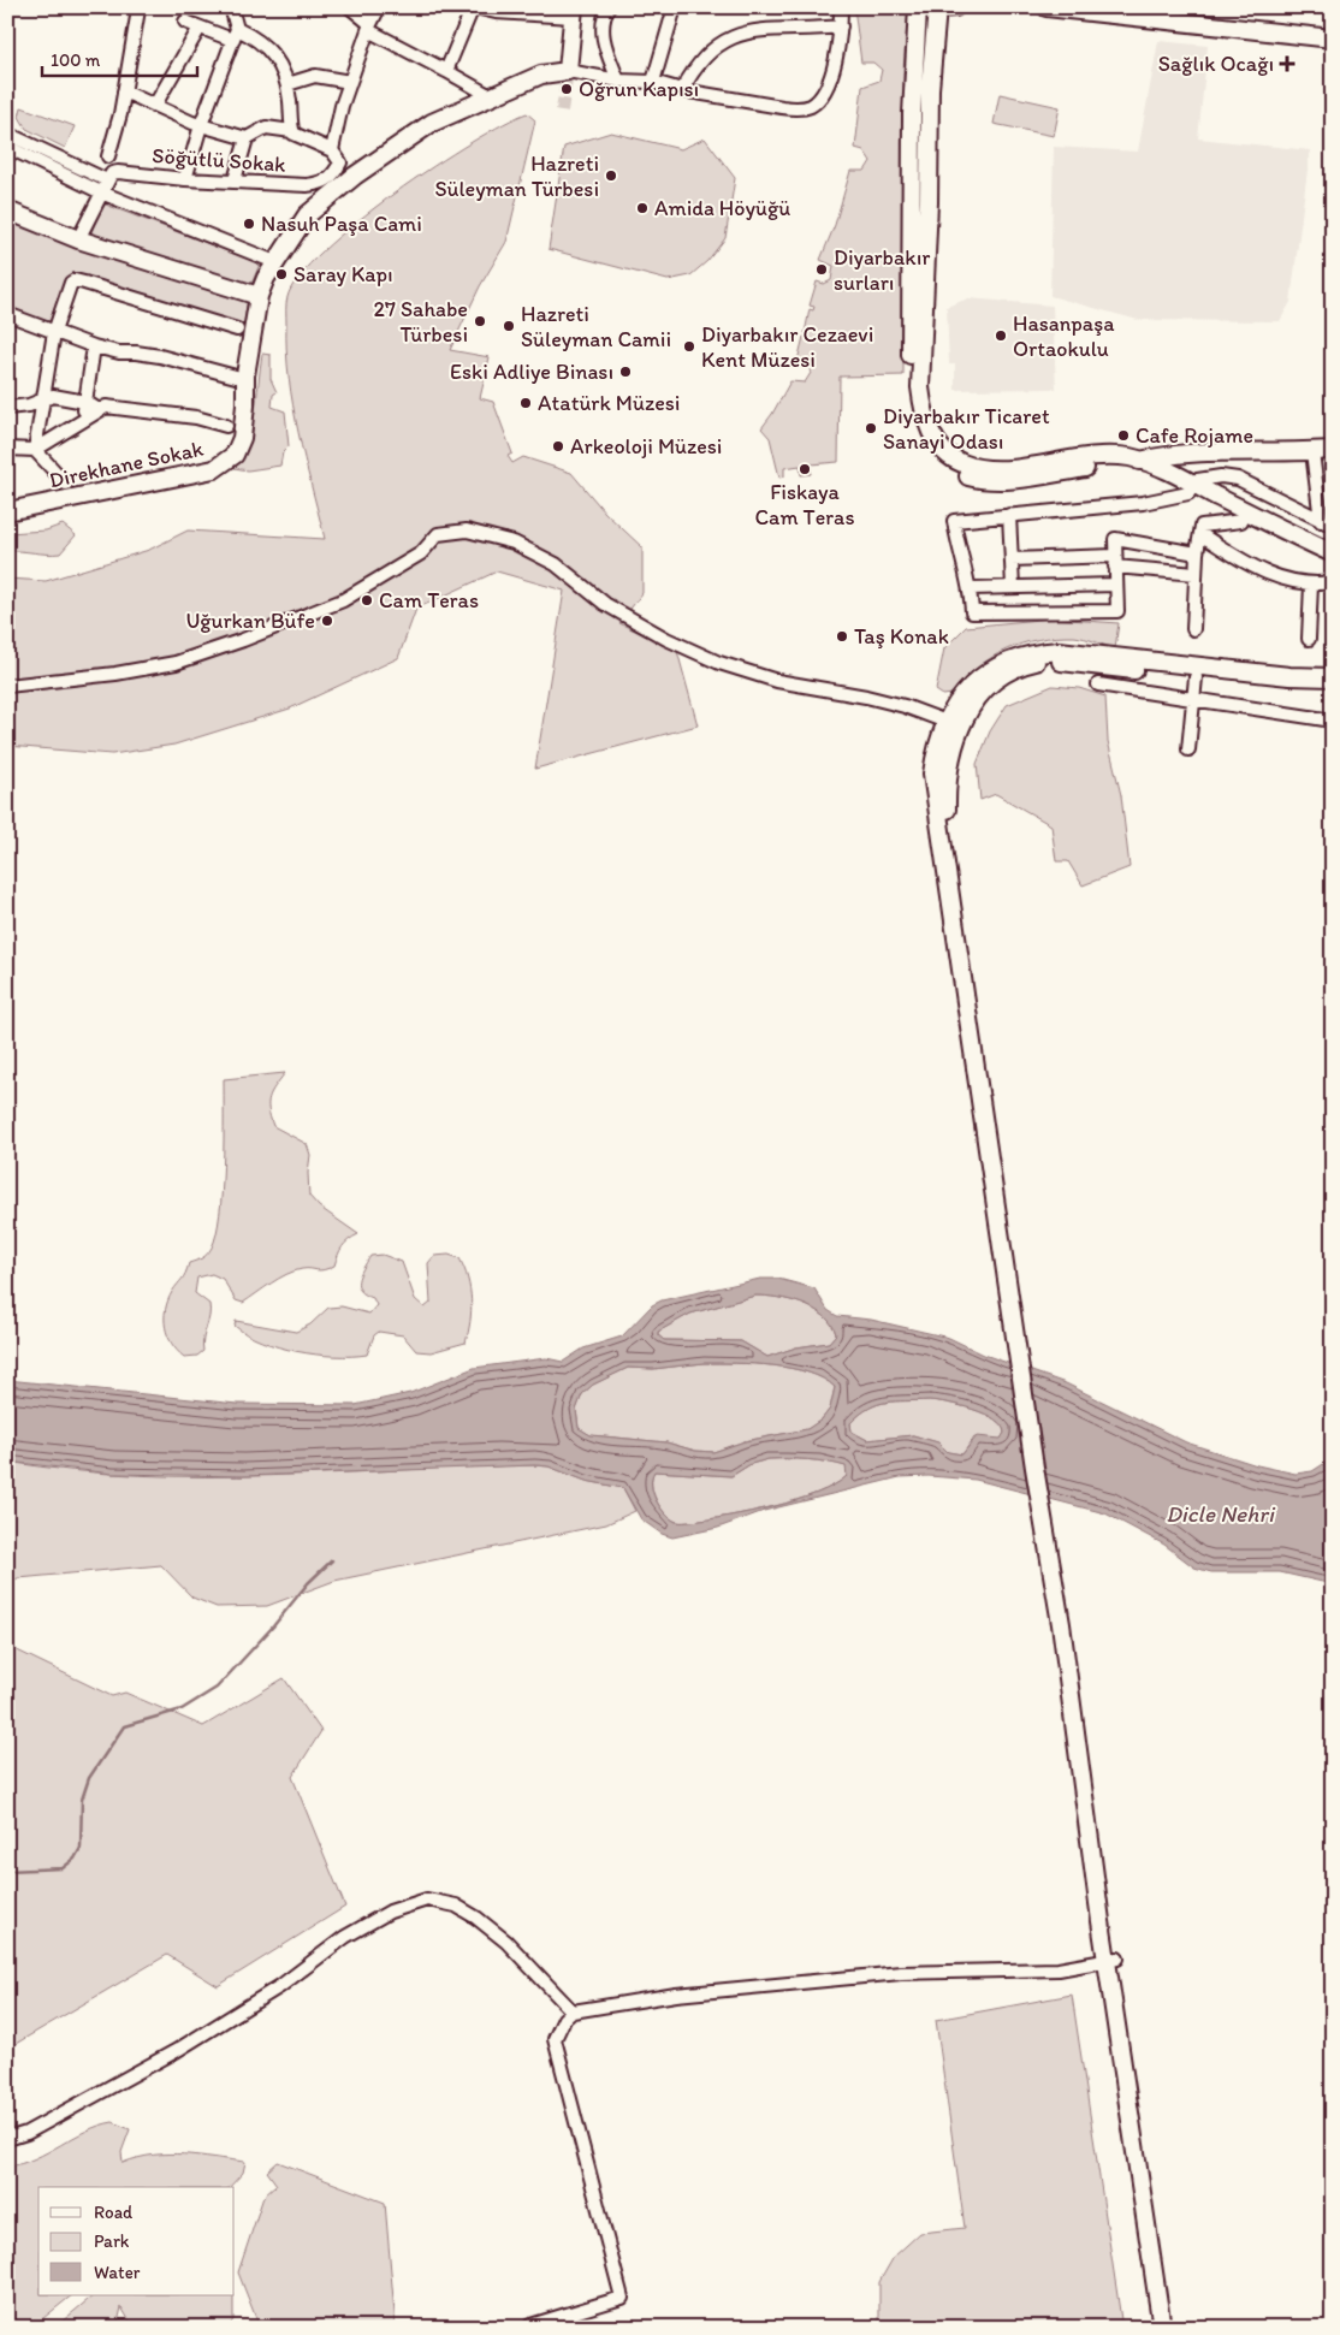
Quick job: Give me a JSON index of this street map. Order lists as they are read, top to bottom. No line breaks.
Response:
{"streets":{"main road":["Direkhane Sokak"],"street":["Söğütlü Sokak"]},"water":["Dicle Nehri"],"places":{"health":["Sağlık Ocağı"],"other":["Oğrun Kapısı","Hazreti Süleyman Türbesi","Amida Höyüğü","Nasuh Paşa Cami","Diyarbakır surları","Saray Kapı","27 Sahabe Türbesi","Hazreti Süleyman Camii","Hasanpaşa Ortaokulu","Diyarbakır Cezaevi Kent Müzesi","Eski Adliye Binası","Atatürk Müzesi","Diyarbakır Ticaret Sanayi Odası","Cafe Rojame","Arkeoloji Müzesi","Fiskaya Cam Teras","Cam Teras","Uğurkan Büfe","Taş Konak"]},"legend":["Road","Park","Water"],"scale_bar":"100 m"}
